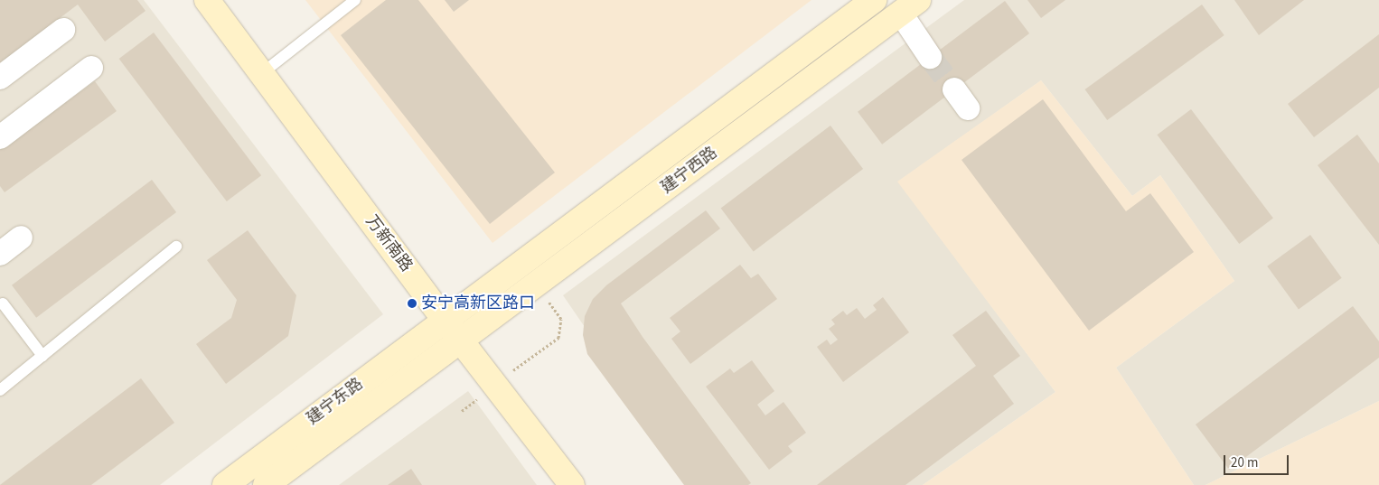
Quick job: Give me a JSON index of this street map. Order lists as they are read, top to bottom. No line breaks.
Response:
{"streets":{"main road":["建宁西路","万新南路","建宁东路"]},"crossings":[["建宁西路","万新南路"],["建宁西路","建宁东路"],["万新南路","建宁东路"]],"places":["安宁高新区路口"],"scale_bar":"20 m"}
